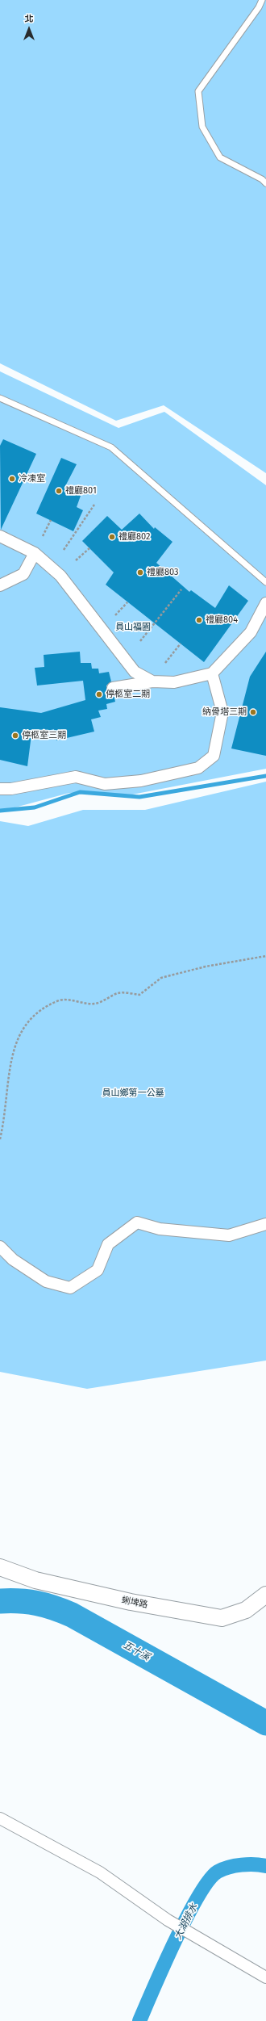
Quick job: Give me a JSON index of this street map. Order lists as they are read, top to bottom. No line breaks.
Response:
{"streets":{"street":["蜊埤路"]},"water":["五十溪","大湖排水"],"parks":["員山福園","員山鄉第一公墓"],"places":["冷凍室","禮廳801","禮廳802","禮廳803","禮廳804","停柩室二期","納骨塔三期","停柩室三期"],"north":"top"}
